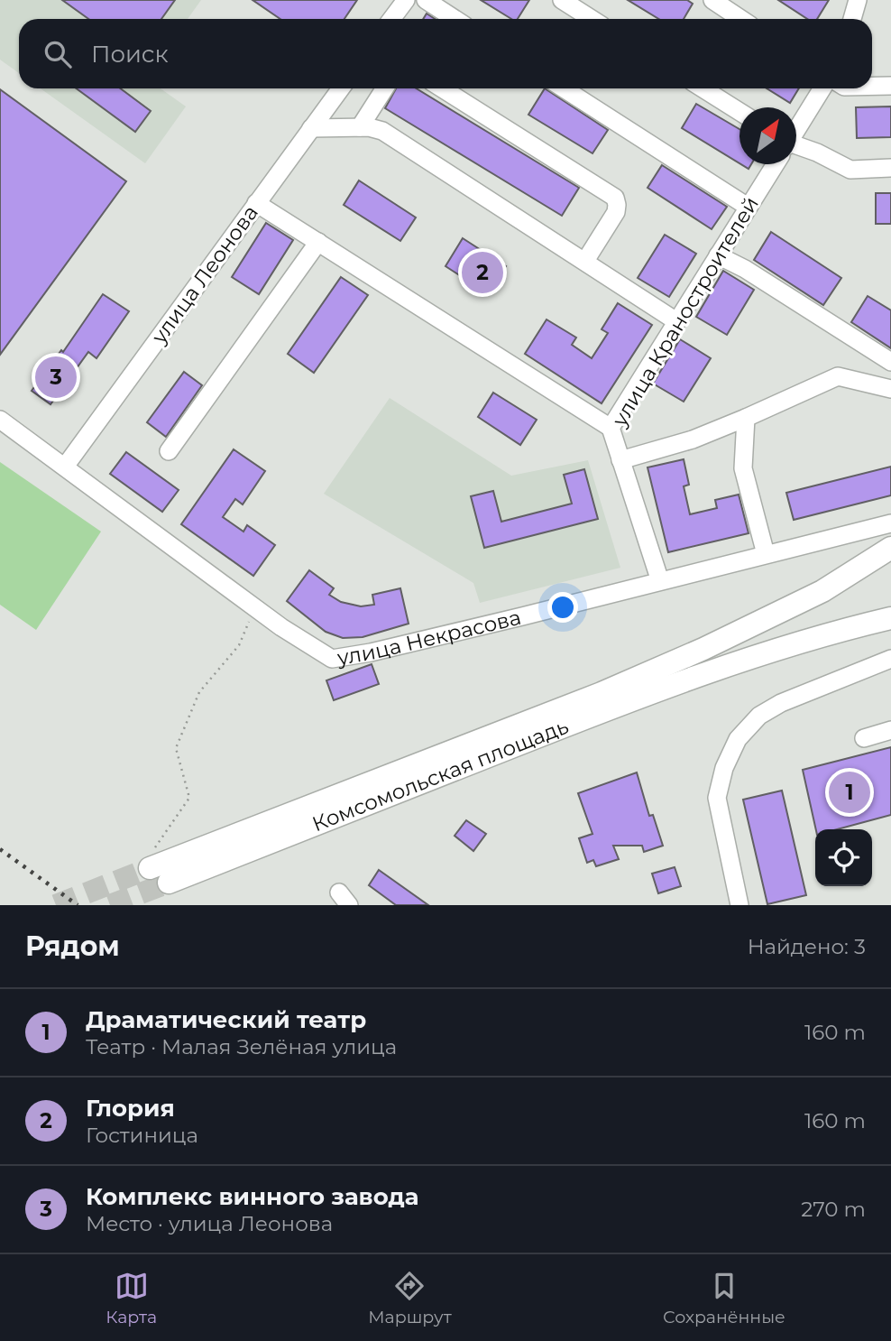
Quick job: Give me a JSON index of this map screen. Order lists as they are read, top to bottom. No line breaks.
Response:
{"streets":{"main road":["Комсомольская площадь"],"street":["улица Леонова","улица Краностроителей","улица Некрасова"]},"crossings":[["улица Леонова","улица Некрасова"],["улица Краностроителей","улица Некрасова"]],"north":"top right","page":{"search":"Поиск","pins":["2","3","1"],"heading":["Рядом","Найдено: 3"],"list":[{"mark":"1","name":"Драматический театр","note":"Театр · Малая Зелёная улица","value":"160 m"},{"mark":"2","name":"Глория","note":"Гостиница","value":"160 m"},{"mark":"3","name":"Комплекс винного завода","note":"Место · улица Леонова","value":"270 m"}],"nav":["Карта","Маршрут","Сохранённые"]}}
